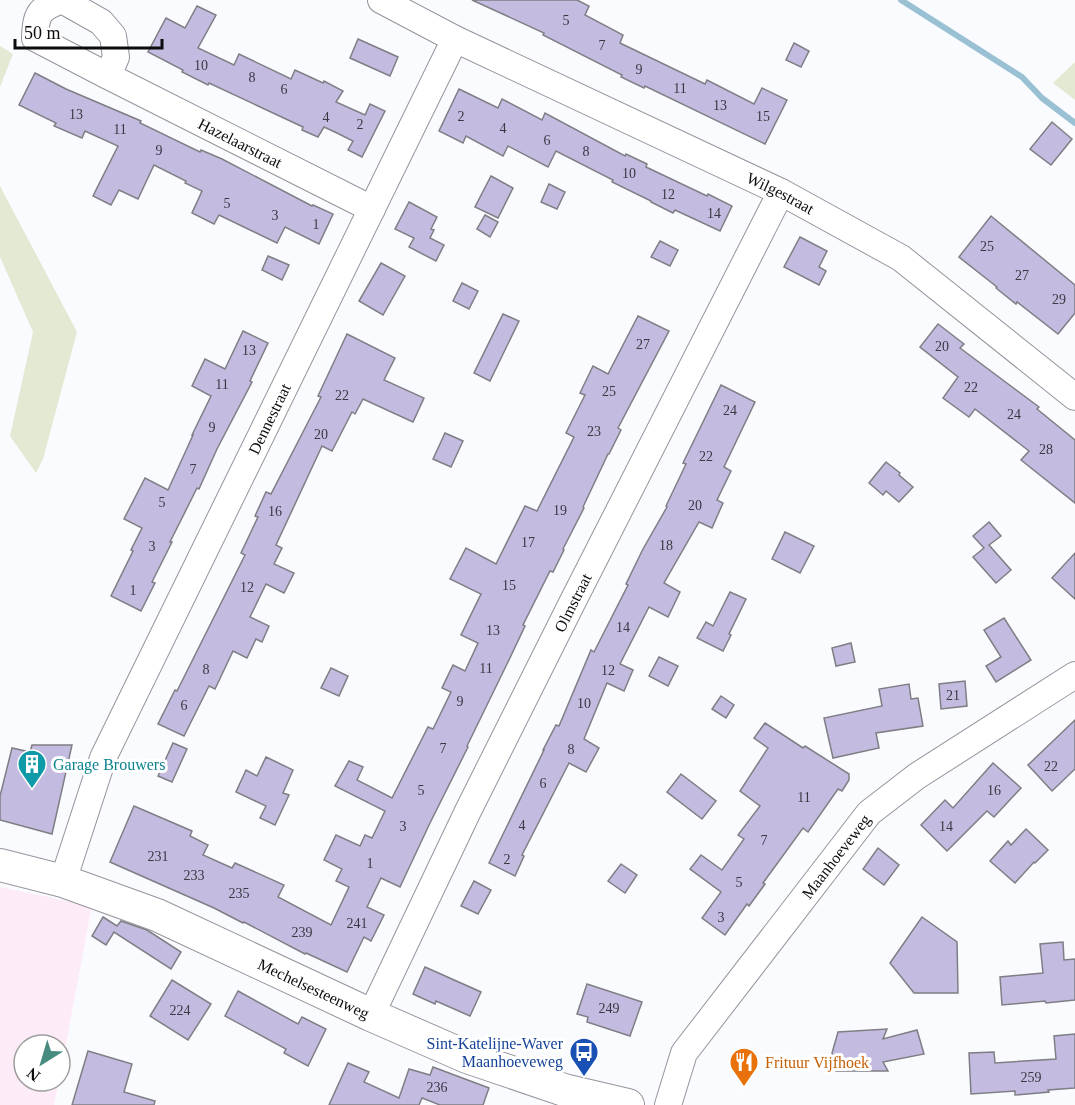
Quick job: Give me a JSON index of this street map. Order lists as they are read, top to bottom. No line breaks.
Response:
{"streets":{"main road":["Mechelsesteenweg"],"street":["Hazelaarstraat","Wilgestraat","Dennestraat","Olmstraat","Maanhoeveweg"]},"crossings":[["Hazelaarstraat","Dennestraat"],["Wilgestraat","Dennestraat"],["Wilgestraat","Olmstraat"],["Dennestraat","Mechelsesteenweg"],["Olmstraat","Mechelsesteenweg"]],"places":{"building":["Garage Brouwers"],"bus stop":["Sint-Katelijne-Waver Maanhoeveweg"],"restaurant":["Frituur Vijfhoek"]},"house_numbers":["5","7","10","9","8","11","6","13","13","2","15","4","2","4","11","6","9","8","10","12","5","14","3","1","25","27","29","27","20","13","11","22","25","22","24","24","9","23","20","28","22","7","5","20","19","16","17","18","3","15","12","1","14","13","11","8","12","21","9","10","6","7","8","22","6","5","16","11","4","3","14","7","231","2","1","233","5","235","3","241","239","249","224","259","236"],"scale_bar":"50 m","north":"bottom left"}
